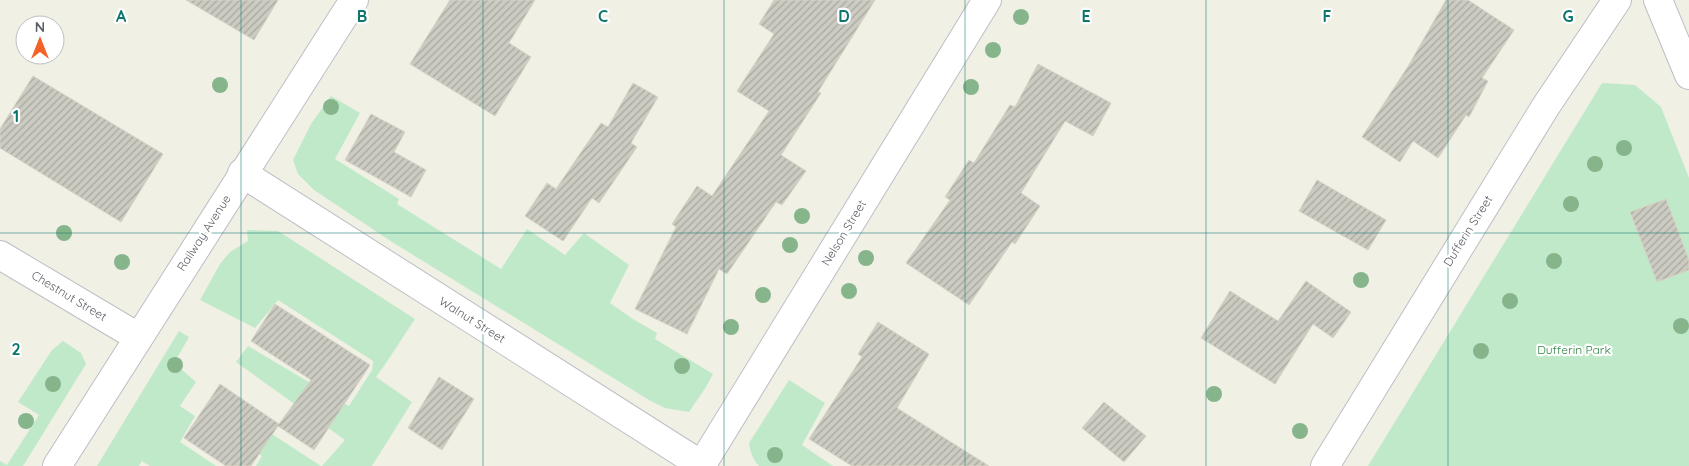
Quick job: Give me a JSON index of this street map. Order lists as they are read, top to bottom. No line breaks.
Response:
{"streets":{"street":["Dufferin Street","Railway Avenue","Nelson Street","Chestnut Street","Walnut Street"]},"crossings":[["Railway Avenue","Chestnut Street"],["Railway Avenue","Walnut Street"],["Nelson Street","Walnut Street"]],"parks":["Dufferin Park"],"north":"top","grid":{"columns":["A","B","C","D","E","F","G"],"rows":["1","2"]}}
